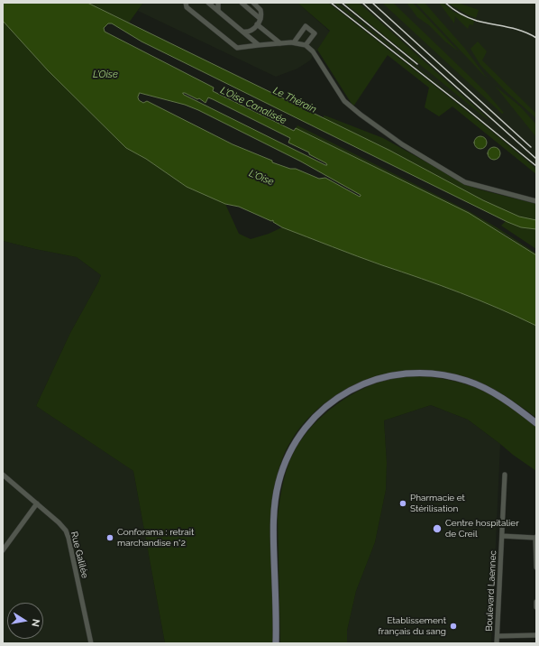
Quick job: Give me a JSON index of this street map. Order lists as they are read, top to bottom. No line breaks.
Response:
{"streets":{"street":["Rue Galilée","Boulevard Laennec"]},"water":["L’Oise","Le Thérain","L'Oise Canalisée","L'Oise"],"places":["Pharmacie et Stérilisation","Centre hospitalier de Creil","Conforama : retrait marchandise n°2","Etablissement français du sang"],"north":"right"}
